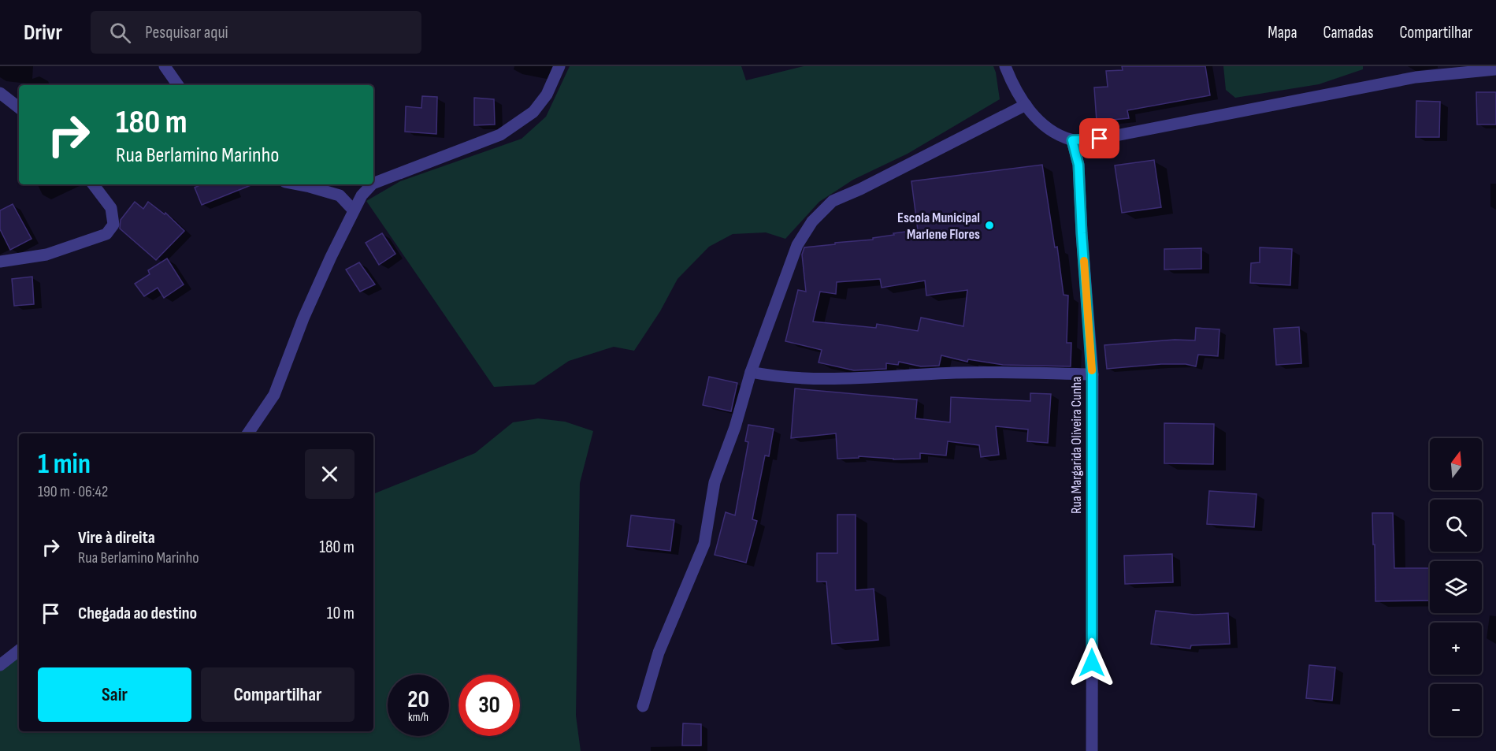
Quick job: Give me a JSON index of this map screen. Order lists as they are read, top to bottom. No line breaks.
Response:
{"streets":{"street":["Rua Margarida Oliveira Cunha"]},"places":["Escola Municipal Marlene Flores"],"north":"top","page":{"header":"Drivr","search":"Pesquisar aqui","nav":["Mapa","Camadas","Compartilhar"],"turn":["180 m","Rua Berlamino Marinho"],"heading":["1 min","190 m · 06:42"],"map_buttons":["+","−"],"list":[{"name":"Vire à direita","note":"Rua Berlamino Marinho","value":"180 m"},{"name":"Chegada ao destino","value":"10 m"}],"buttons":["Sair","Compartilhar"],"speed":"20 km/h","limit":"30"}}
